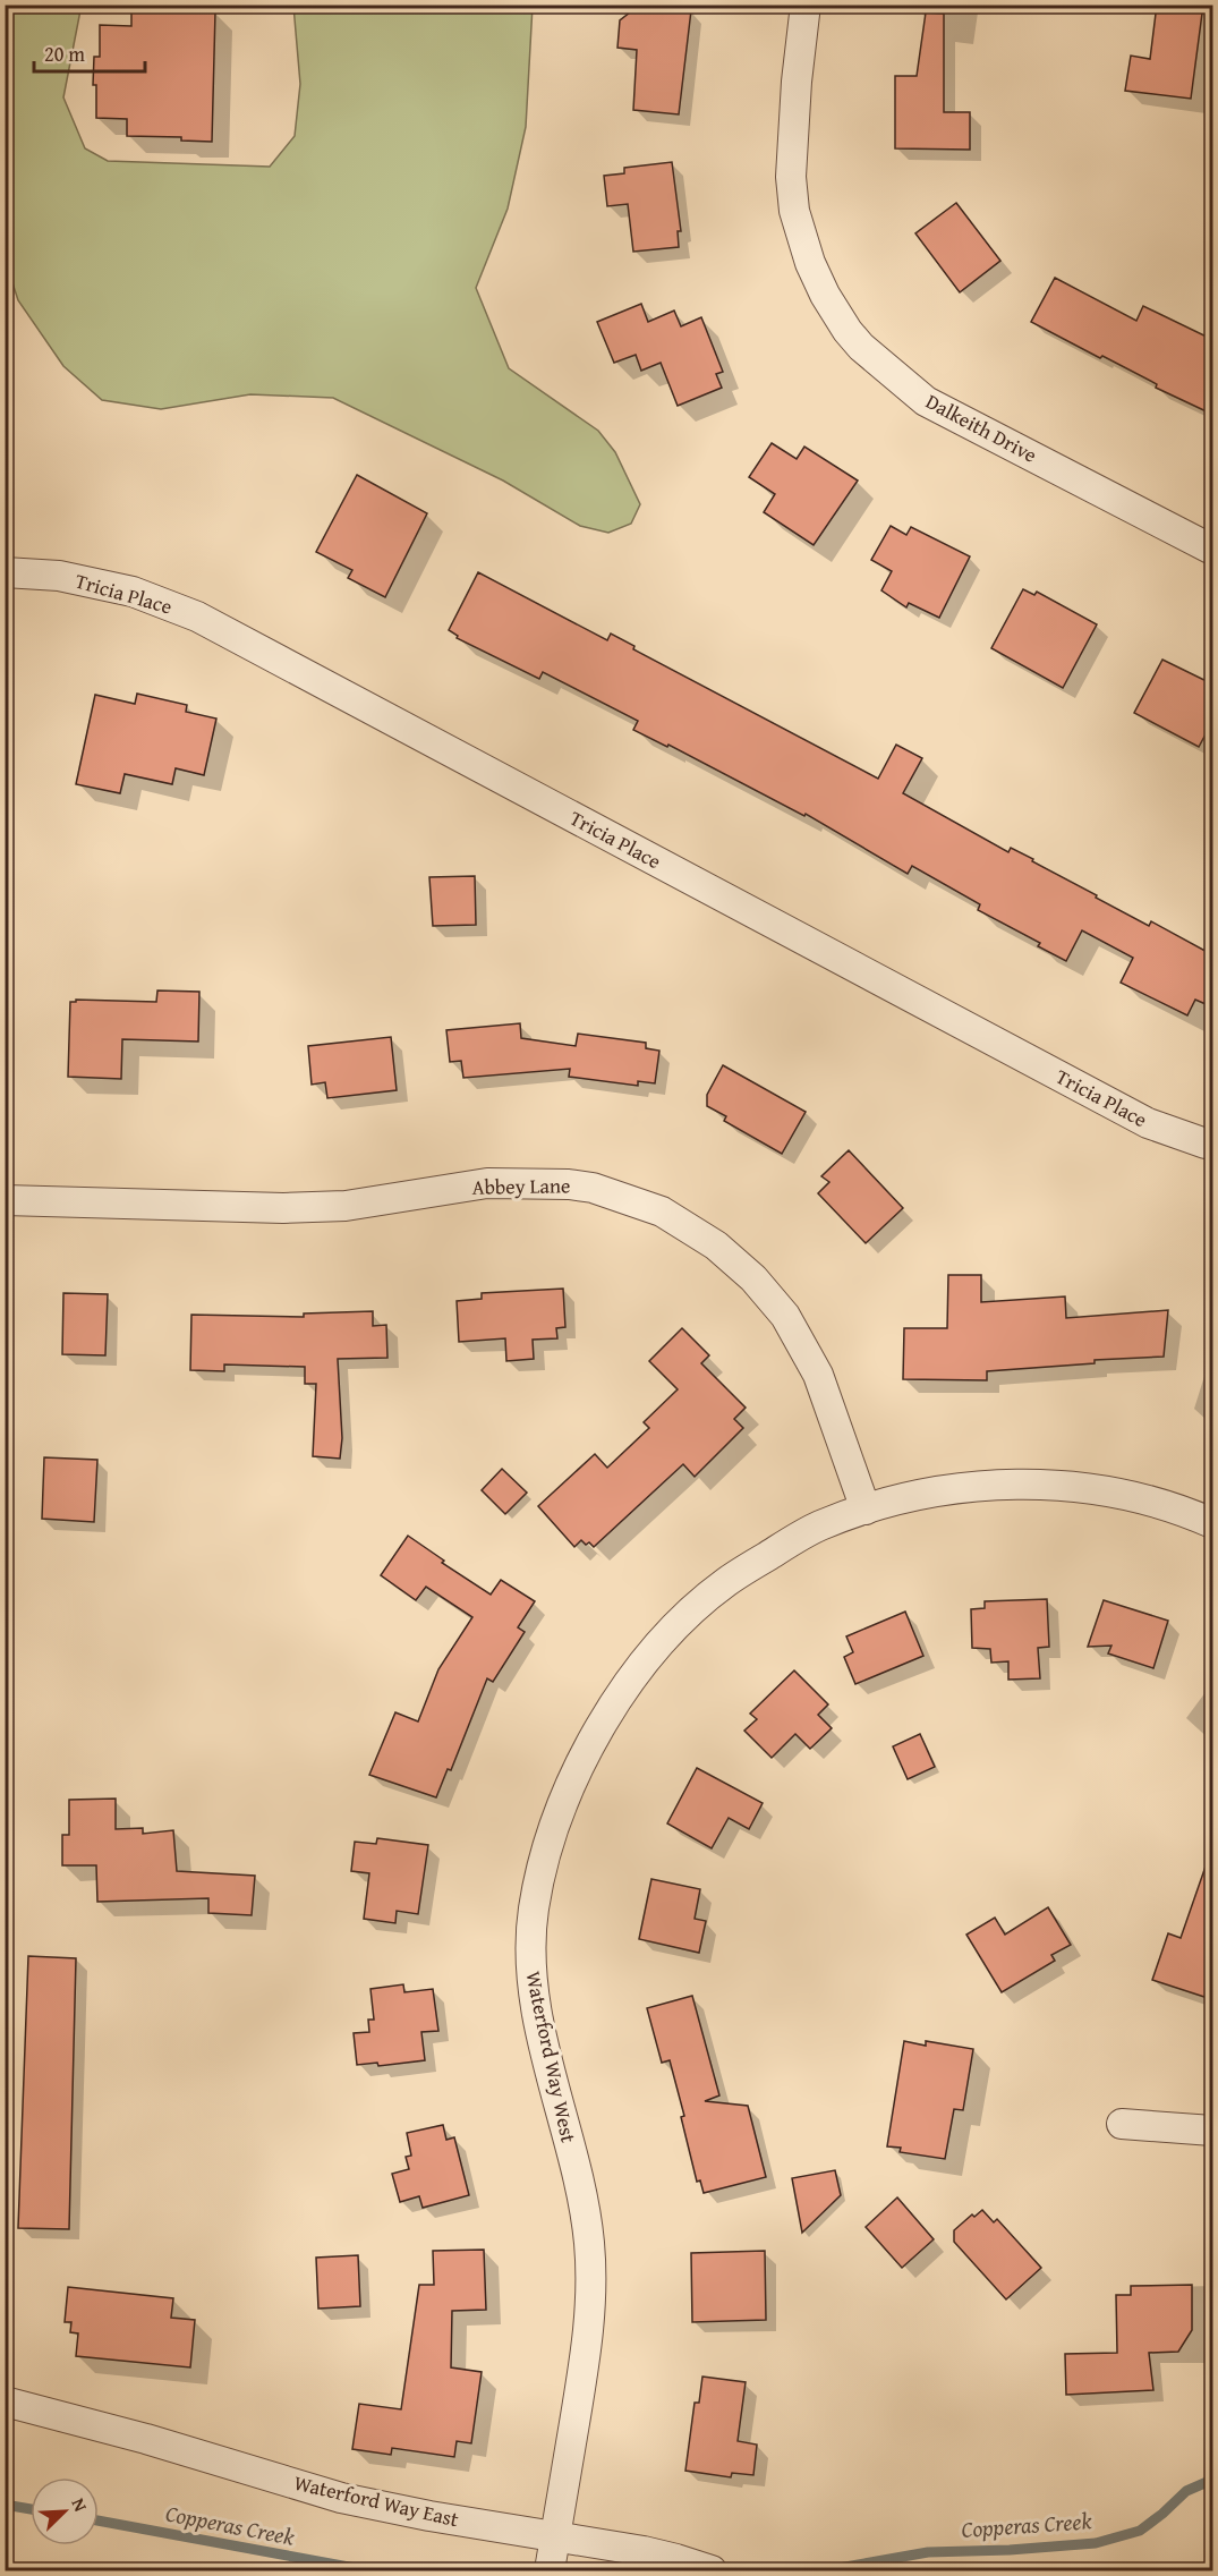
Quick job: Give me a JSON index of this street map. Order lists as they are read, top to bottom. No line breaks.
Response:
{"streets":{"street":["Dalkeith Drive","Tricia Place","Abbey Lane","Waterford Way West","Waterford Way East"]},"crossings":[["Abbey Lane","Waterford Way West"],["Waterford Way West","Waterford Way East"]],"water":["Copperas Creek"],"scale_bar":"20 m","north":"top right"}
